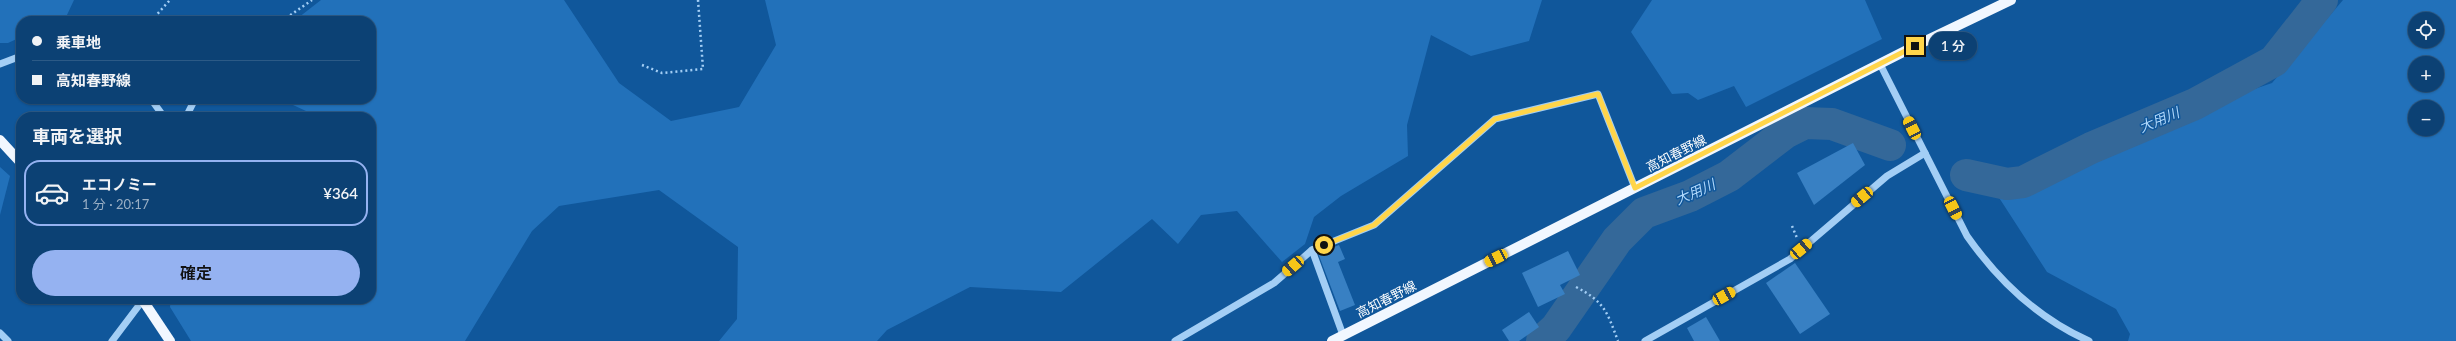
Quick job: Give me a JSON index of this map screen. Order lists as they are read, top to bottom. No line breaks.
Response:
{"streets":{"main road":["高知春野線"]},"water":["大用川"],"page":{"map_buttons":["+","−"],"banner":["乗車地","高知春野線"],"bubble":"1 分","heading":"車両を選択","list":[{"name":"エコノミー","note":"1 分 · 20:17","value":"¥364"}],"buttons":"確定"}}
